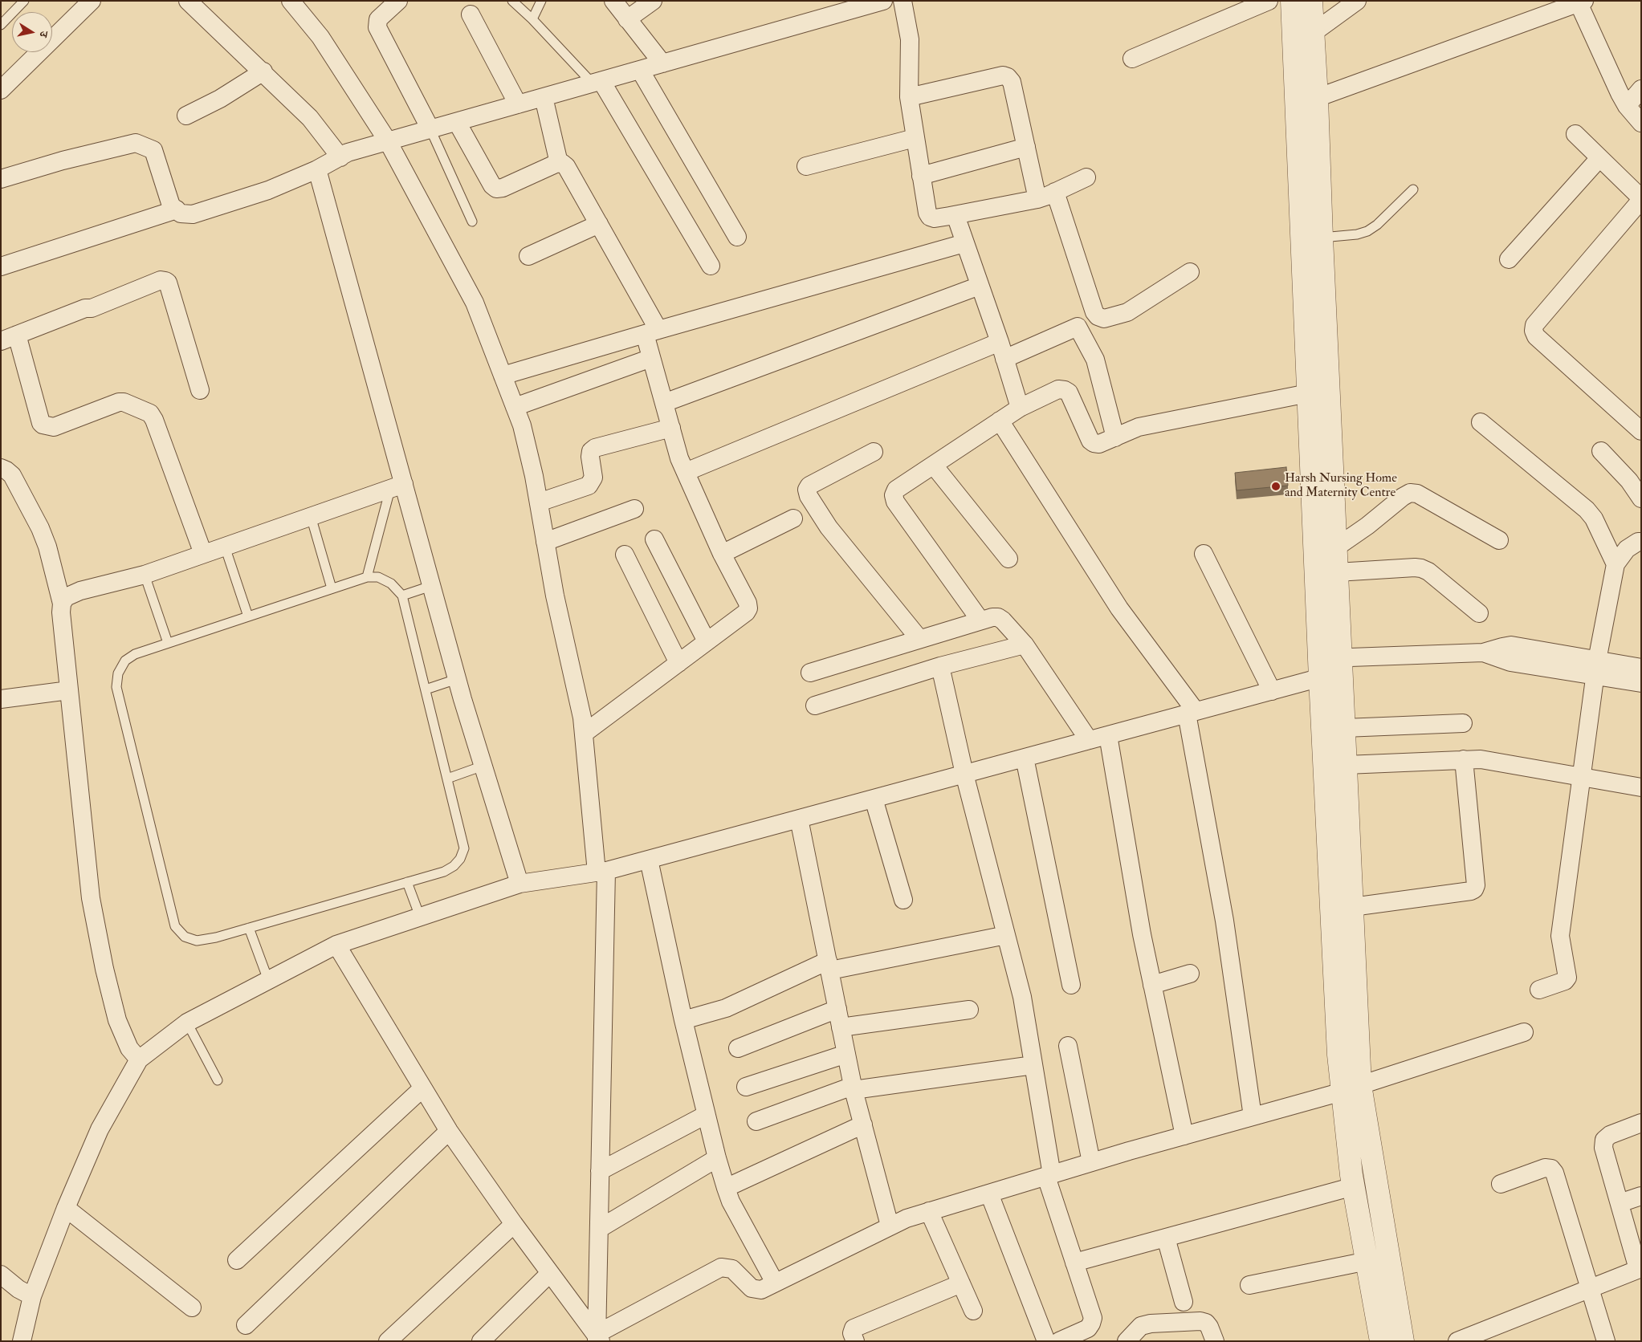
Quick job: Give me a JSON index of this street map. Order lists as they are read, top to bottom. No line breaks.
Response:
{"places":["Harsh Nursing Home and Maternity Centre"],"north":"right"}
